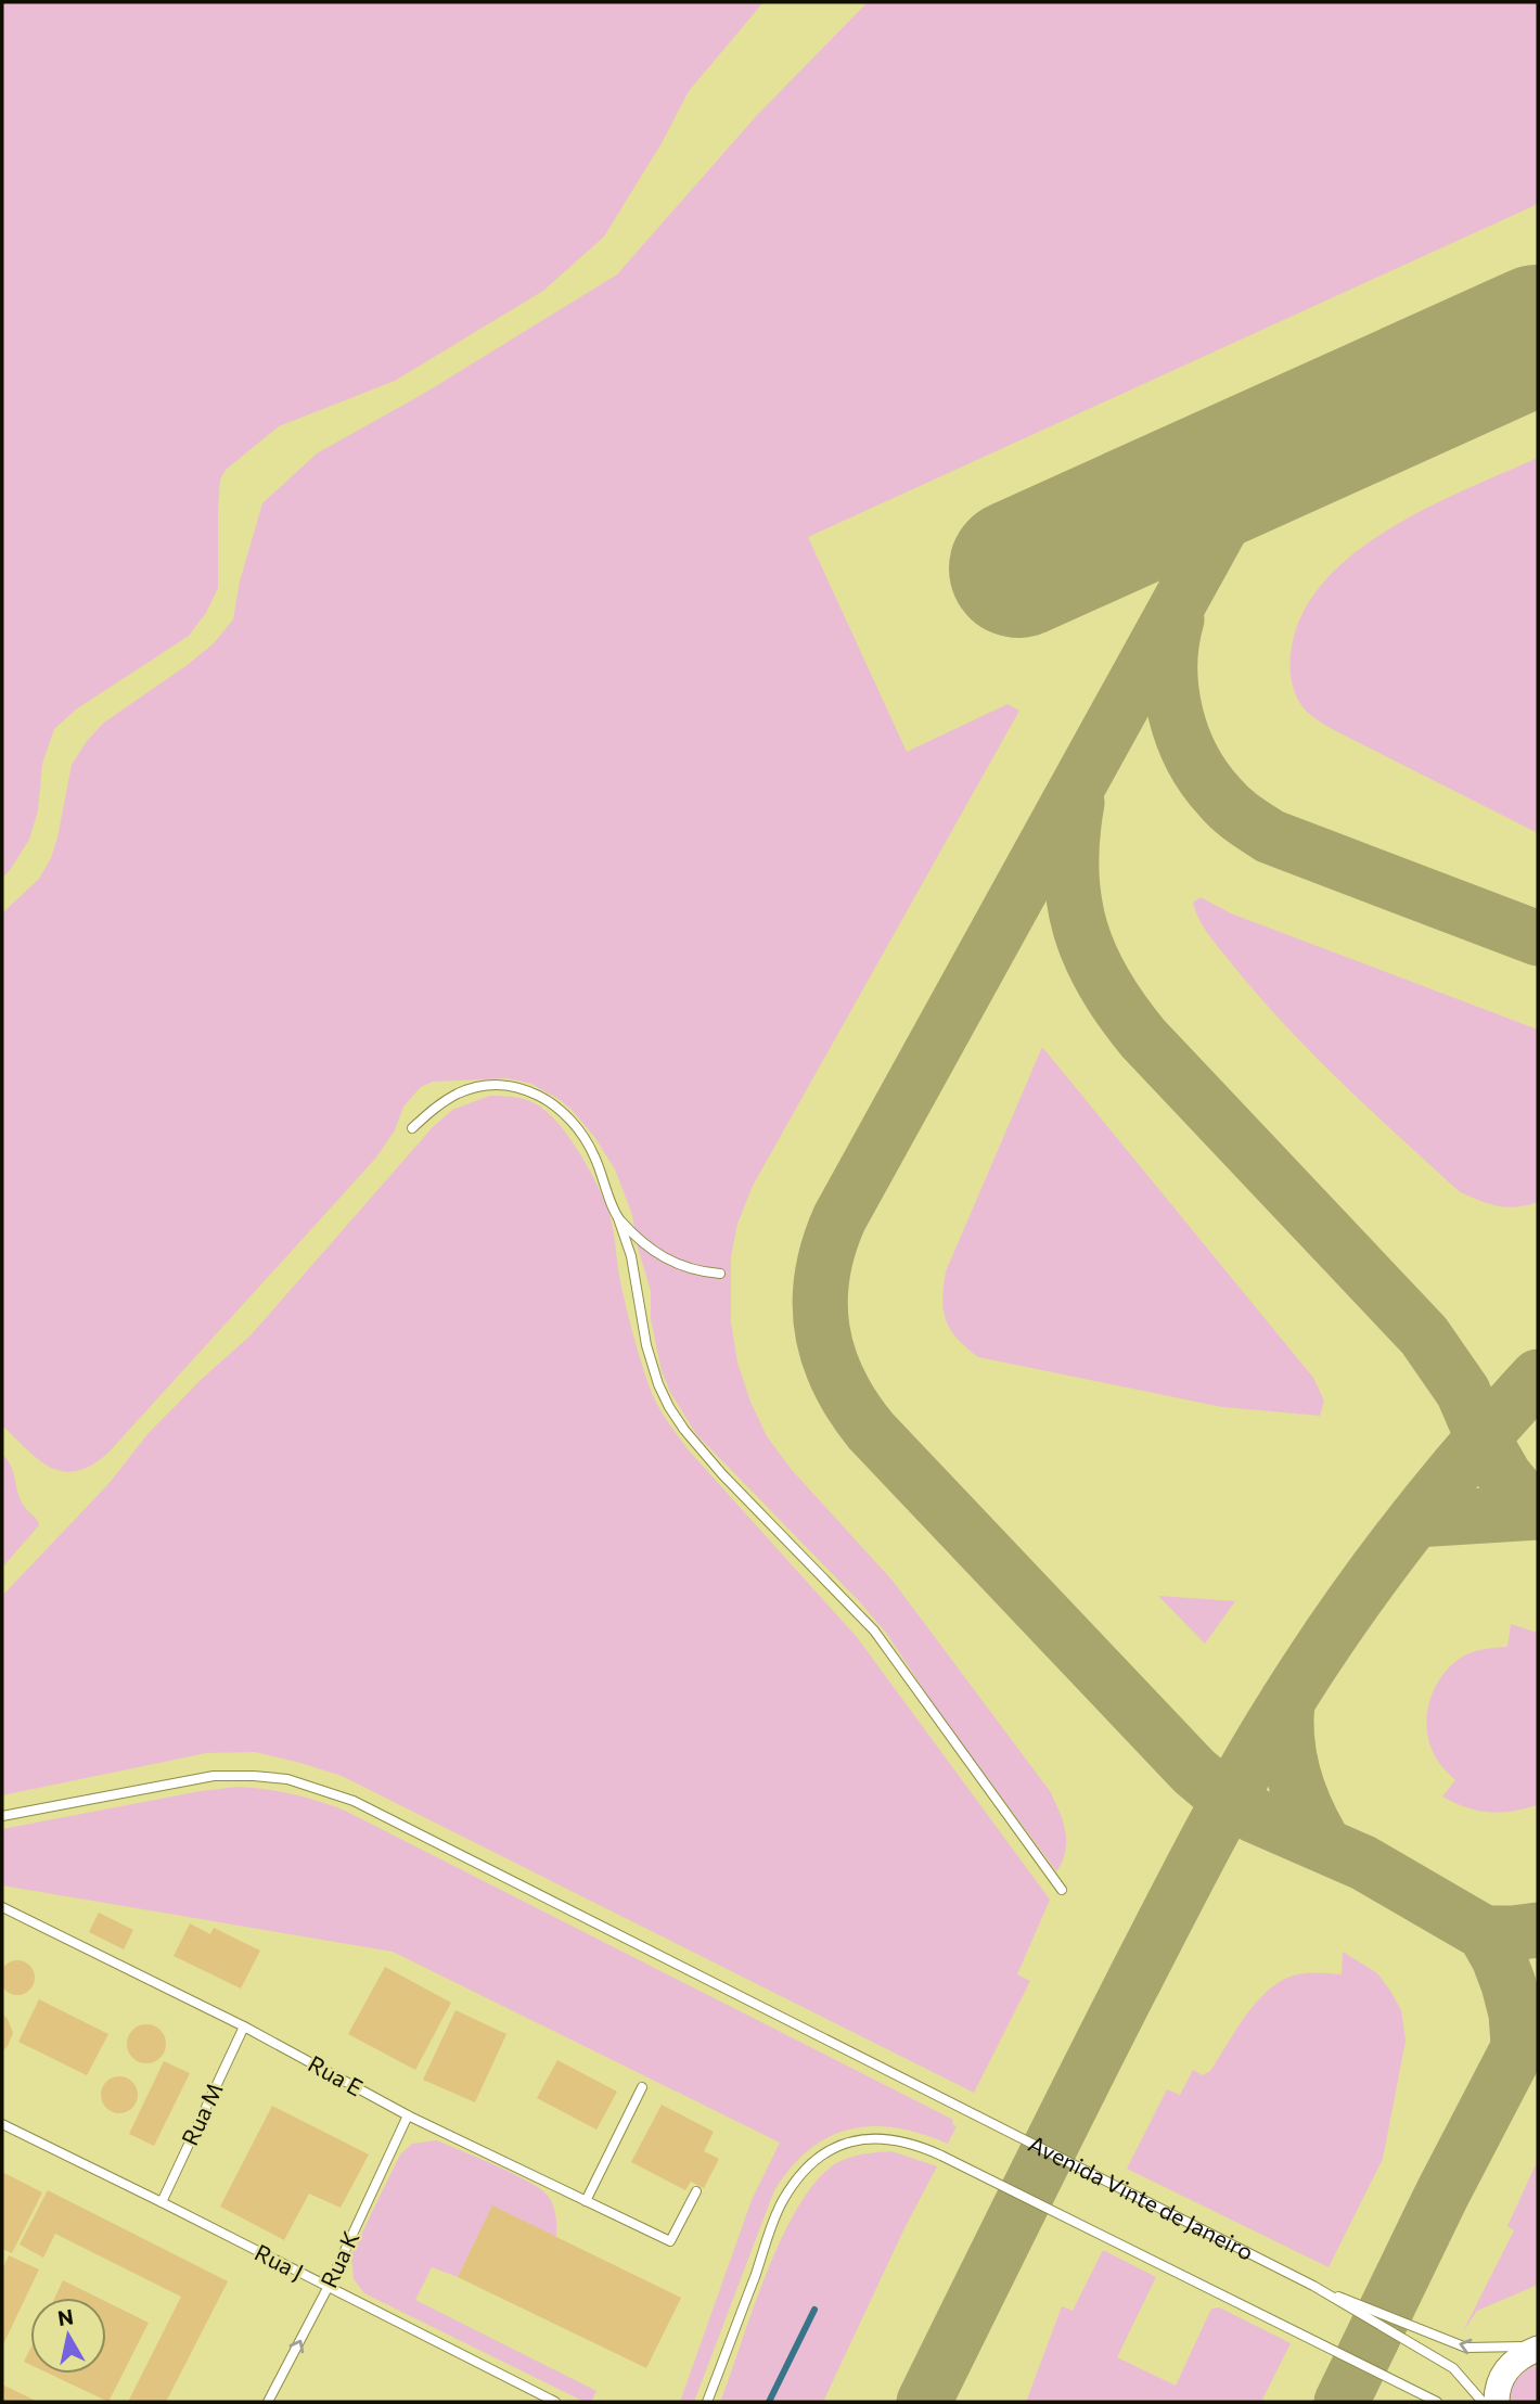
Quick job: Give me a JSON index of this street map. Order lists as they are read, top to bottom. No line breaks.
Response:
{"streets":{"lane":["Rua E","Rua M","Avenida Vinte de Janeiro","Rua K","Rua J"]},"crossings":[["Rua E","Rua M"],["Rua E","Rua K"],["Rua M","Rua J"],["Rua K","Rua J"]],"one_way":["Rua K"],"north":"top"}
